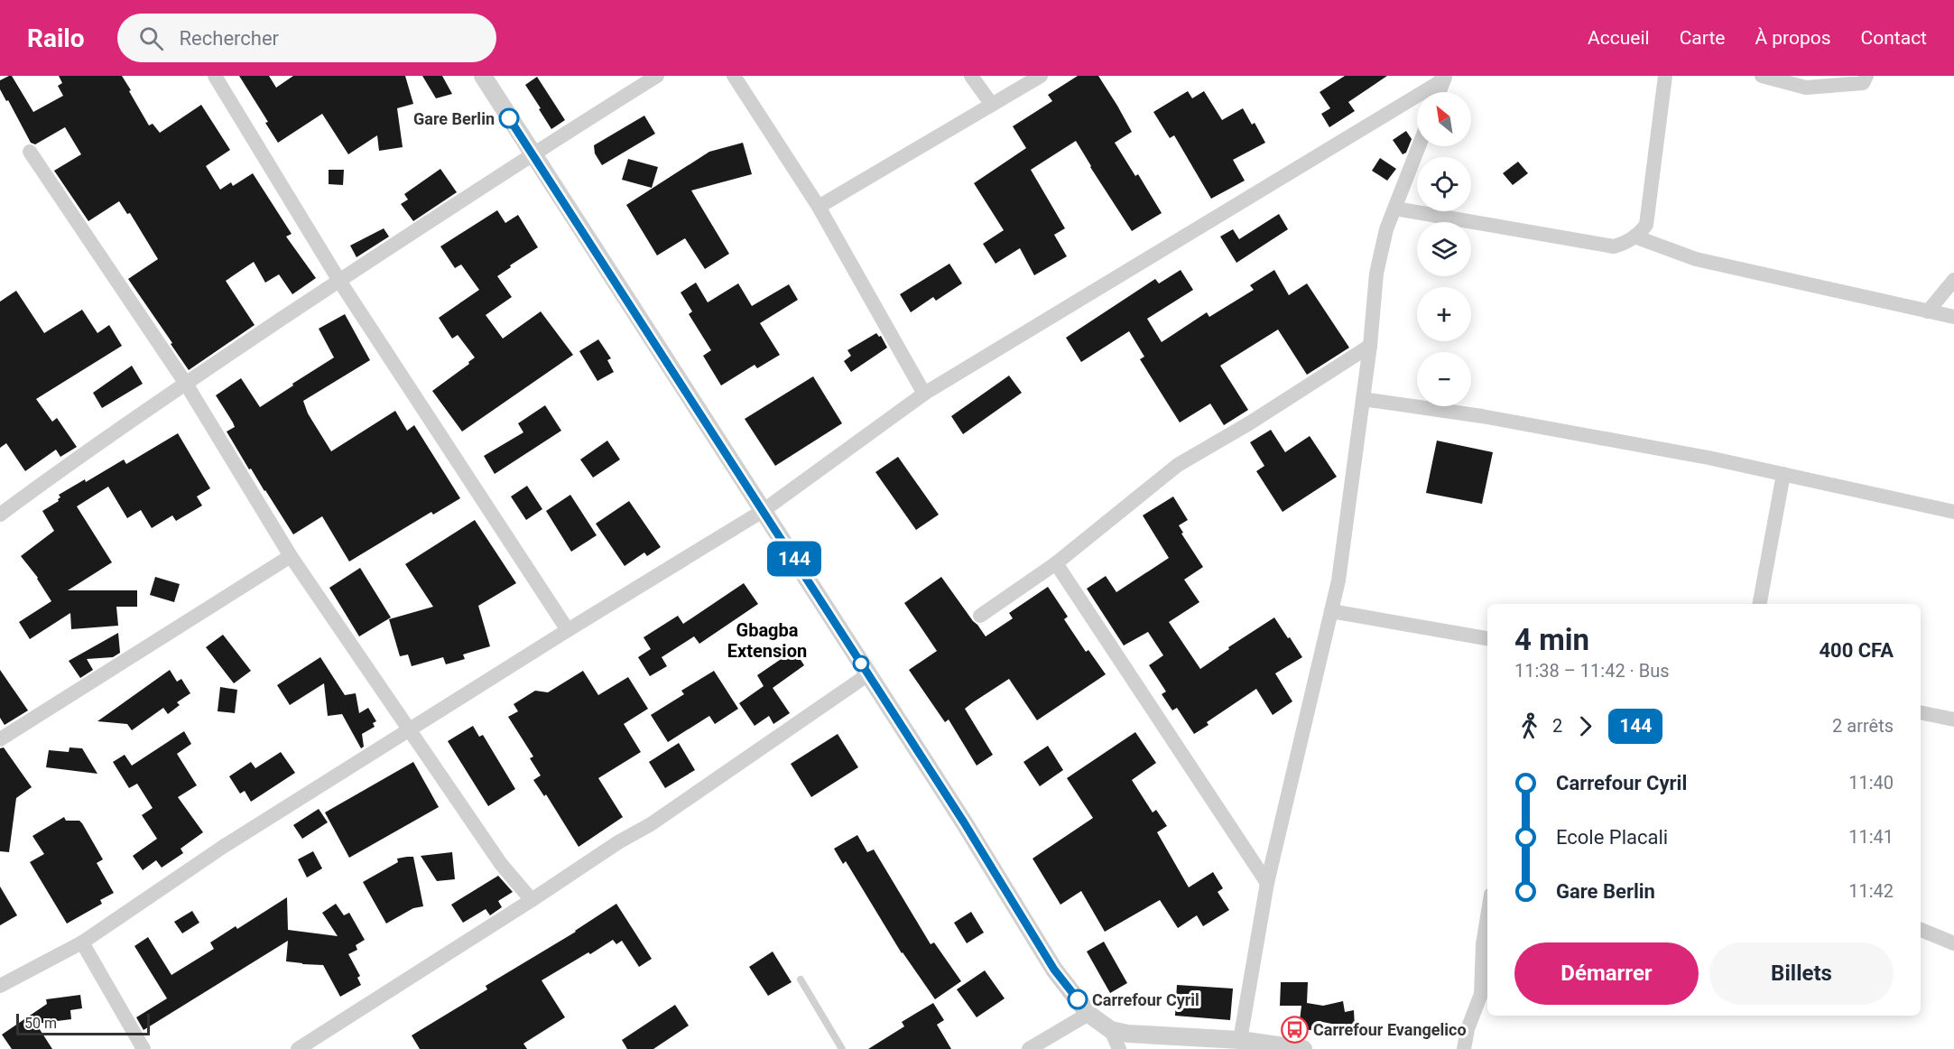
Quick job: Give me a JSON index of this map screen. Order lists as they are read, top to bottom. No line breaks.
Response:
{"districts":["Gbagba Extension"],"places":{"other":["Gare Berlin","Carrefour Cyril"],"bus stop":["Carrefour Evangelico"]},"lines":["bus line 144"],"scale_bar":"50 m","north":"top left","page":{"header":"Railo","search":"Rechercher","nav":["Accueil","Carte","À propos","Contact"],"on_map":"144","map_buttons":["+","−"],"heading":["4 min","11:38 – 11:42 · Bus","400 CFA"],"legs":["2","144","2 arrêts"],"list":[{"name":"Carrefour Cyril","value":"11:40"},{"name":"Ecole Placali","value":"11:41"},{"name":"Gare Berlin","value":"11:42"}],"buttons":["Démarrer","Billets"],"scale":"50 m"}}
